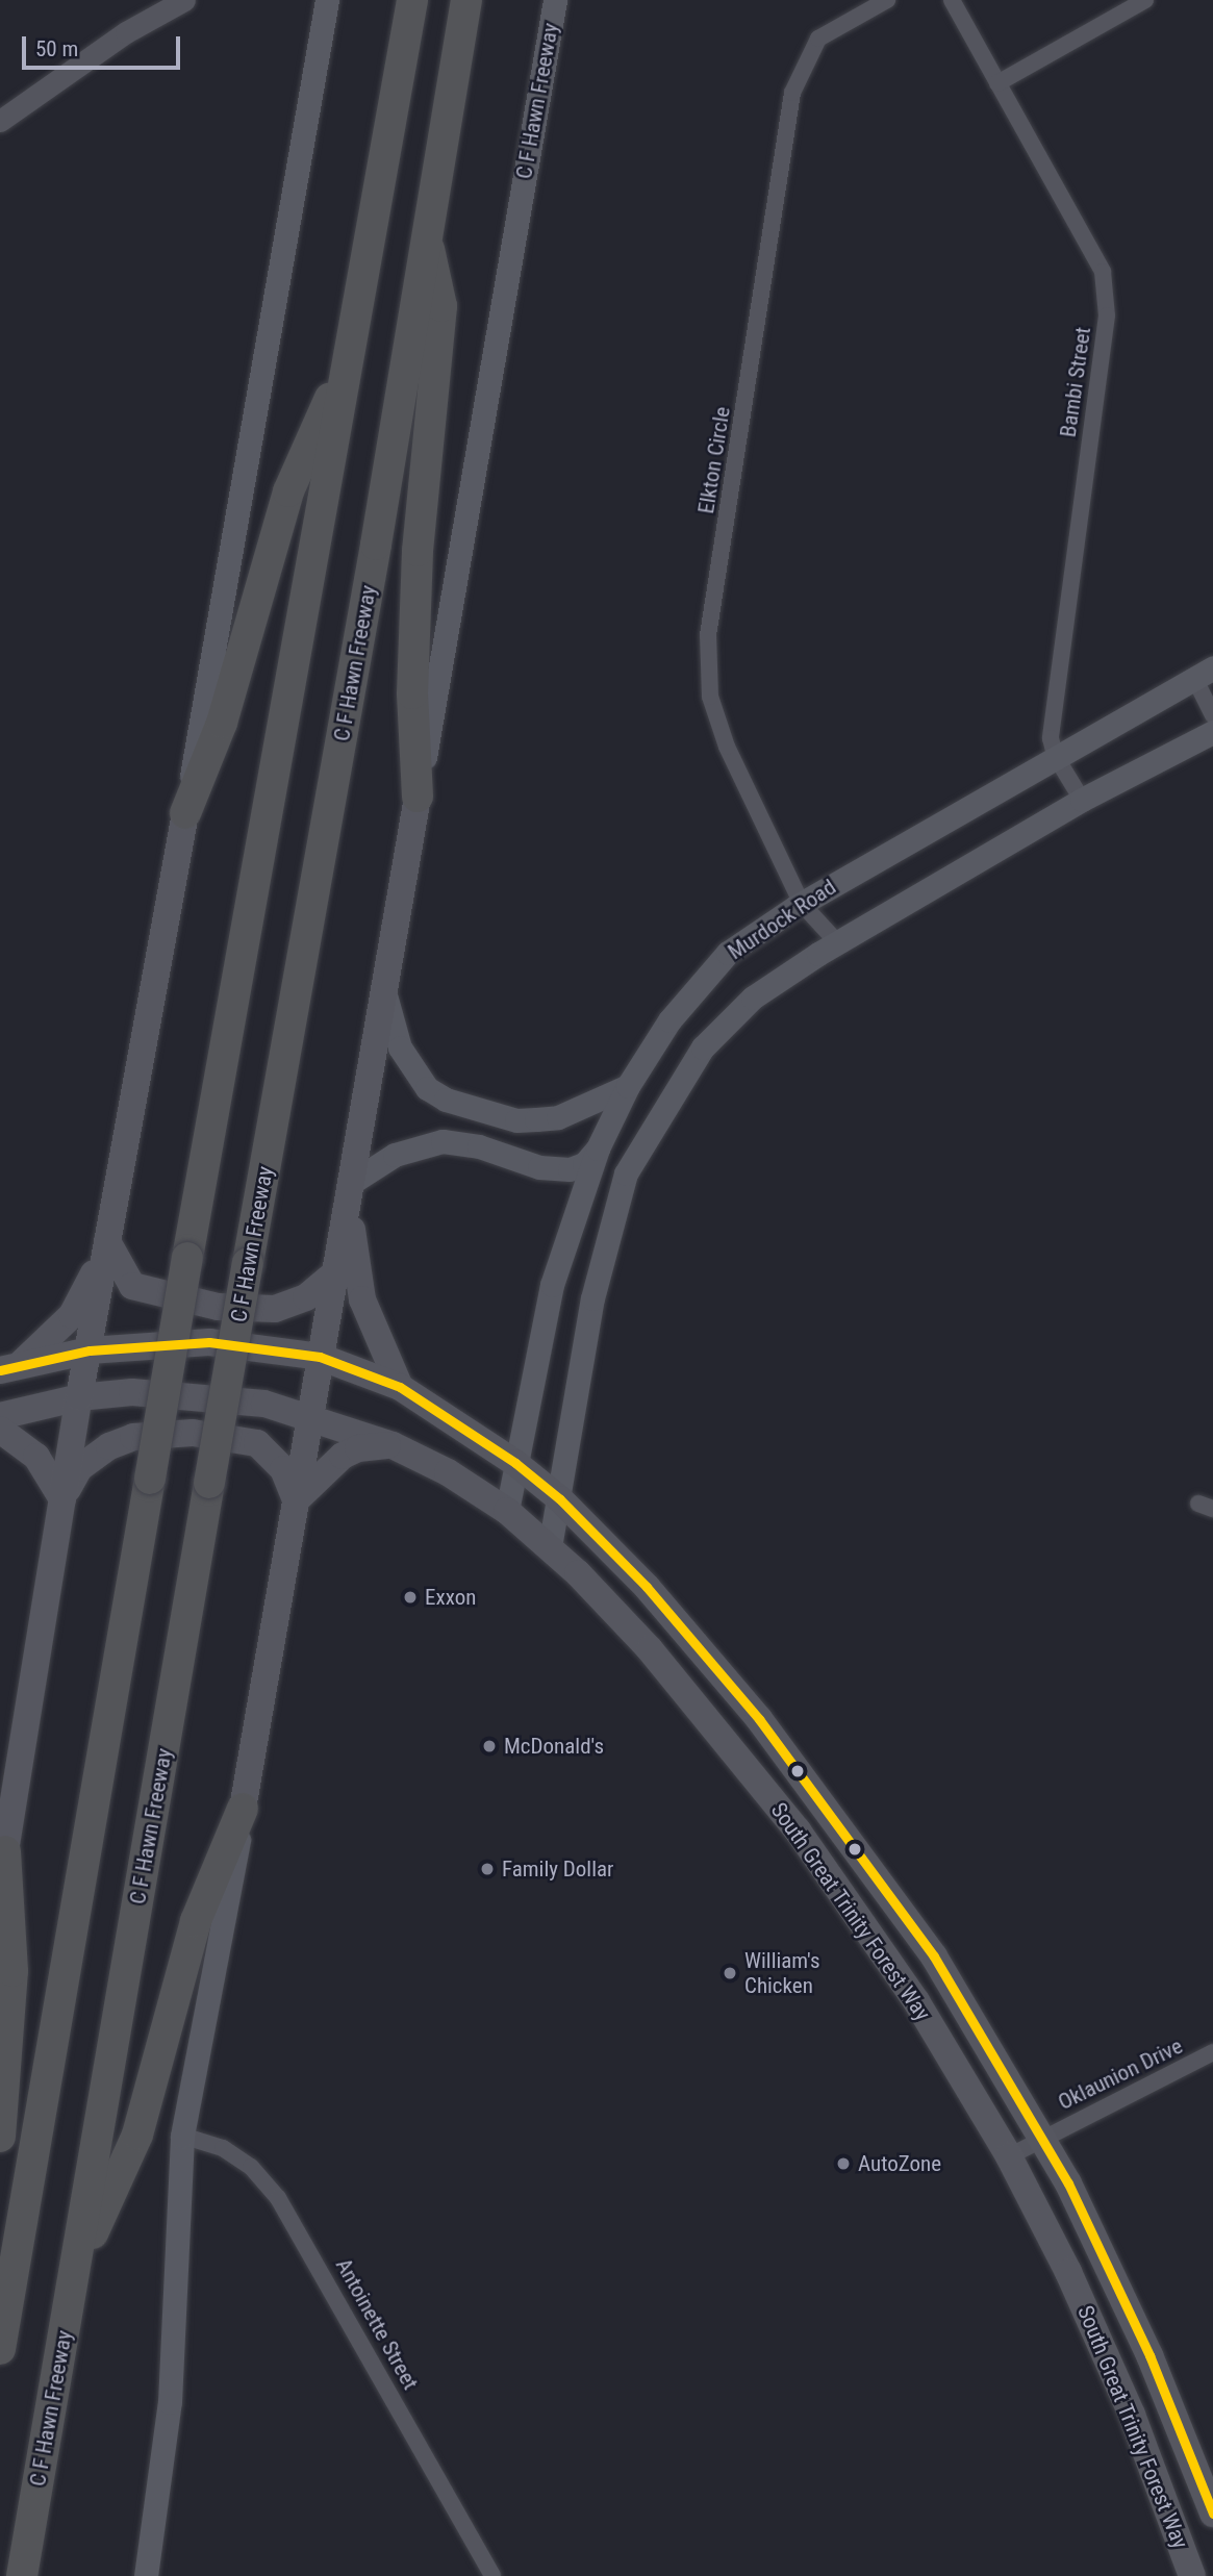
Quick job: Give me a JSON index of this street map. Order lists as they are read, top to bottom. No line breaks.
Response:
{"streets":{"highway":["C F Hawn Freeway"],"main road":["Murdock Road","South Great Trinity Forest Way"],"street":["Bambi Street","Elkton Circle","Oklaunion Drive","Antoinette Street"]},"crossings":[["C F Hawn Freeway","South Great Trinity Forest Way"],["C F Hawn Freeway","Antoinette Street"],["Bambi Street","Murdock Road"],["Elkton Circle","Murdock Road"],["Murdock Road","South Great Trinity Forest Way"],["South Great Trinity Forest Way","Oklaunion Drive"]],"places":["Exxon","McDonald's","Family Dollar","William's Chicken","AutoZone"],"scale_bar":"50 m"}
